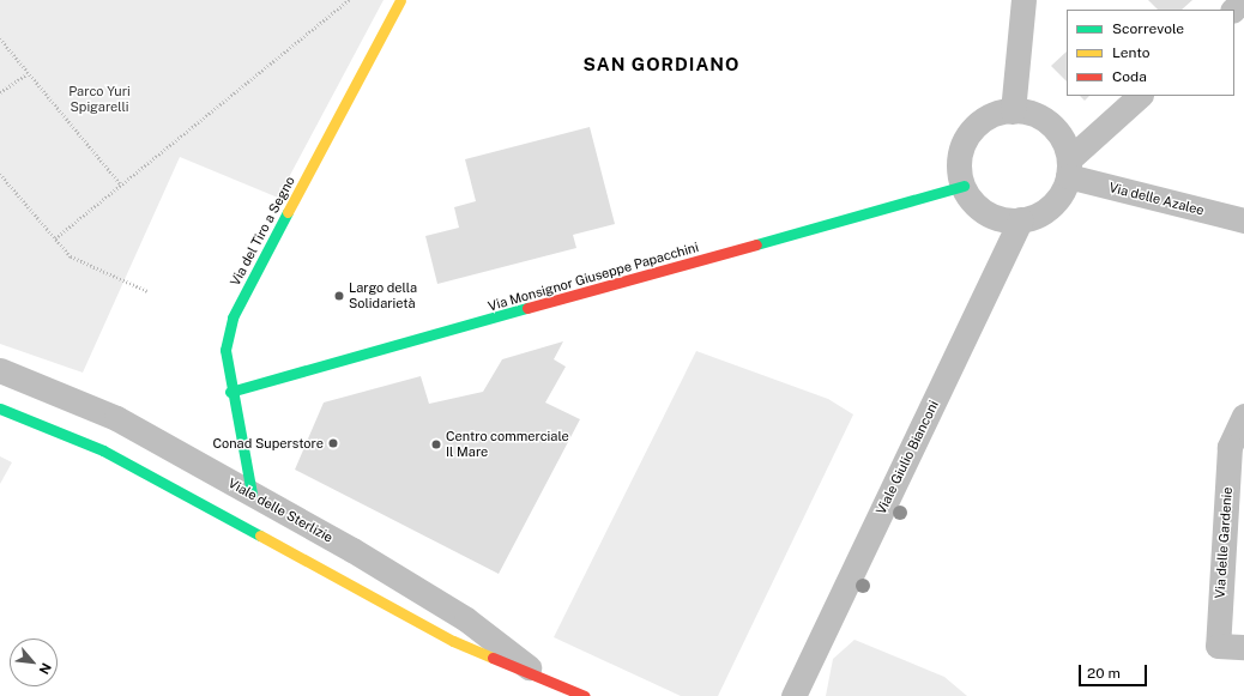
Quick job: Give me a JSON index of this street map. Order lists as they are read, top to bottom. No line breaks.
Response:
{"streets":{"street":["Via delle Azalee","Via del Tiro a Segno","Via Monsignor Giuseppe Papacchini","Viale Giulio Bianconi","Viale delle Sterlizie","Via delle Gardenie"]},"crossings":[["Via delle Azalee","Via Monsignor Giuseppe Papacchini"],["Via delle Azalee","Viale Giulio Bianconi"],["Via del Tiro a Segno","Via Monsignor Giuseppe Papacchini"],["Via del Tiro a Segno","Viale delle Sterlizie"],["Via Monsignor Giuseppe Papacchini","Viale Giulio Bianconi"]],"districts":["SAN GORDIANO"],"parks":["Parco Yuri Spigarelli"],"places":["Largo della Solidarietà","Conad Superstore","Centro commerciale Il Mare"],"legend":["Scorrevole","Lento","Coda"],"scale_bar":"20 m","north":"bottom right"}
